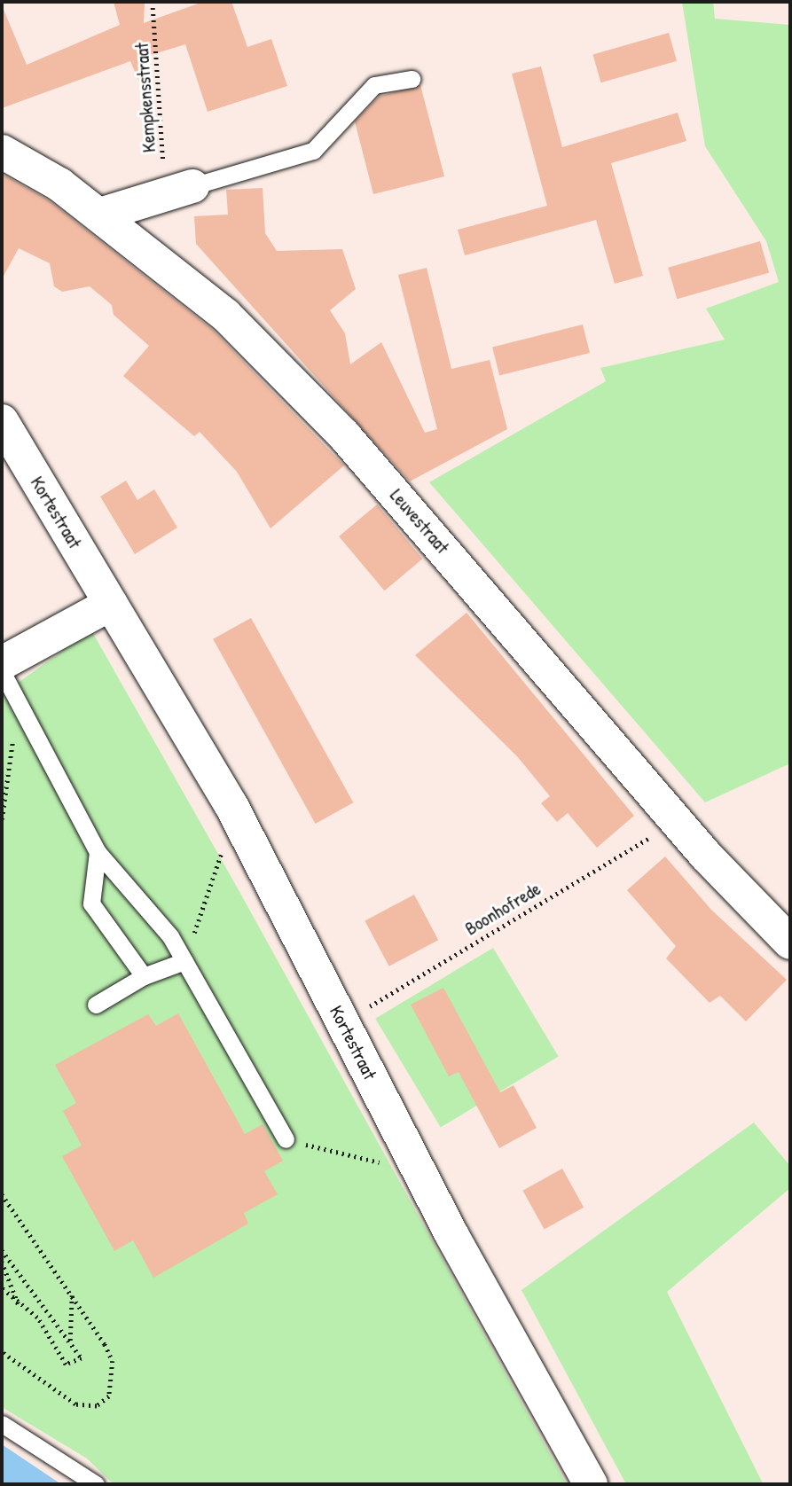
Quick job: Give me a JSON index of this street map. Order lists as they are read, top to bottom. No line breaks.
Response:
{"streets":{"street":["Kortestraat","Leuvestraat"],"path":["Kempkensstraat","Boonhofrede"]},"crossings":[["Kortestraat","Boonhofrede"],["Leuvestraat","Boonhofrede"]]}
